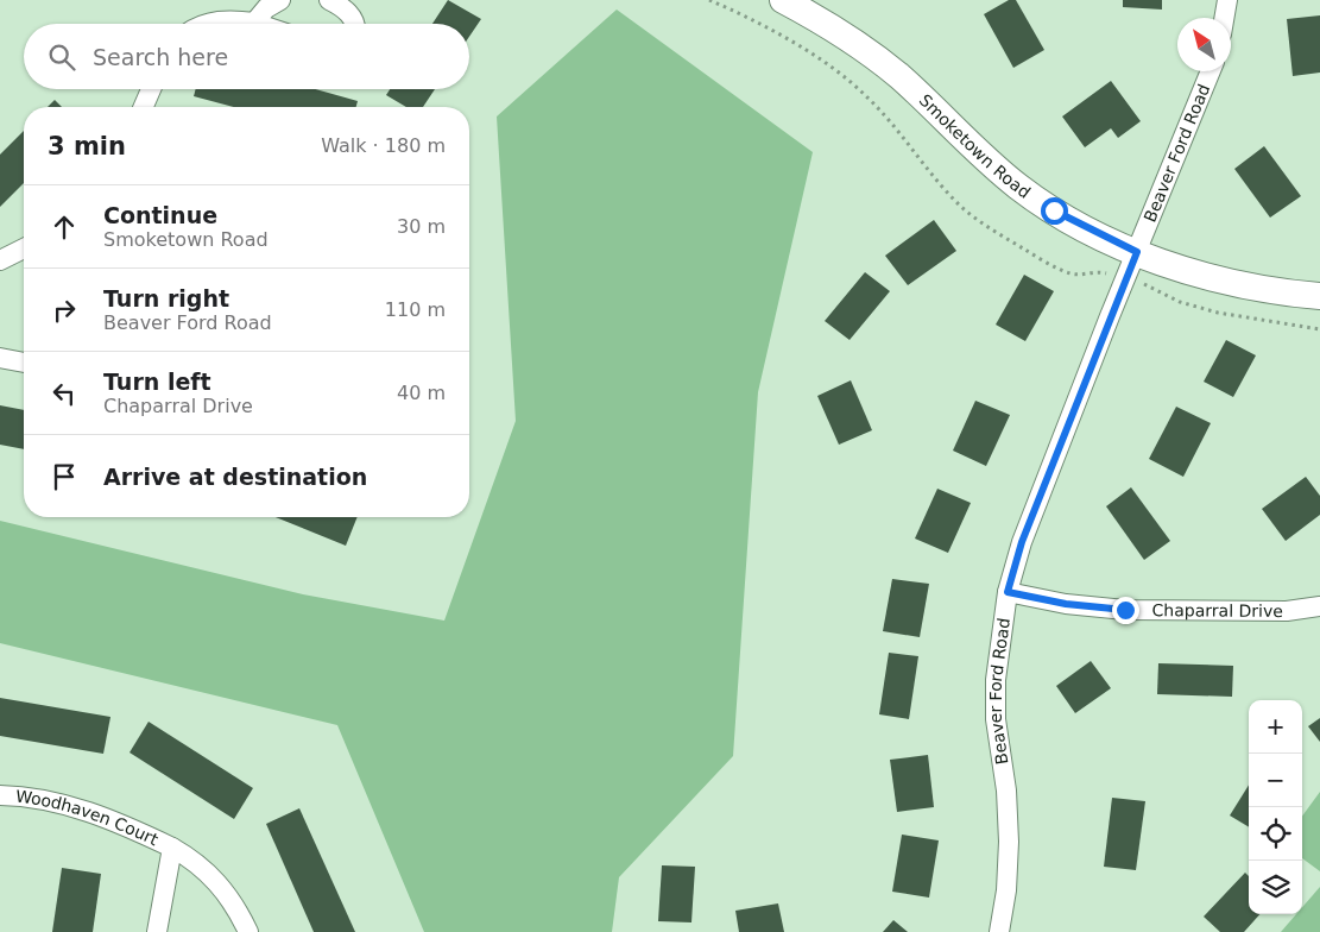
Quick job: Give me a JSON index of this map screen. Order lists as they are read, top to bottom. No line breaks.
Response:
{"streets":{"main road":["Smoketown Road"],"street":["Beaver Ford Road","Chaparral Drive","Woodhaven Court"]},"crossings":[["Smoketown Road","Beaver Ford Road"],["Beaver Ford Road","Chaparral Drive"]],"north":"top left","page":{"search":"Search here","heading":["3 min","Walk · 180 m"],"list":[["Continue","Smoketown Road","30 m"],["Turn right","Beaver Ford Road","110 m"],["Turn left","Chaparral Drive","40 m"],"Arrive at destination"],"map_buttons":["+","−"]}}
